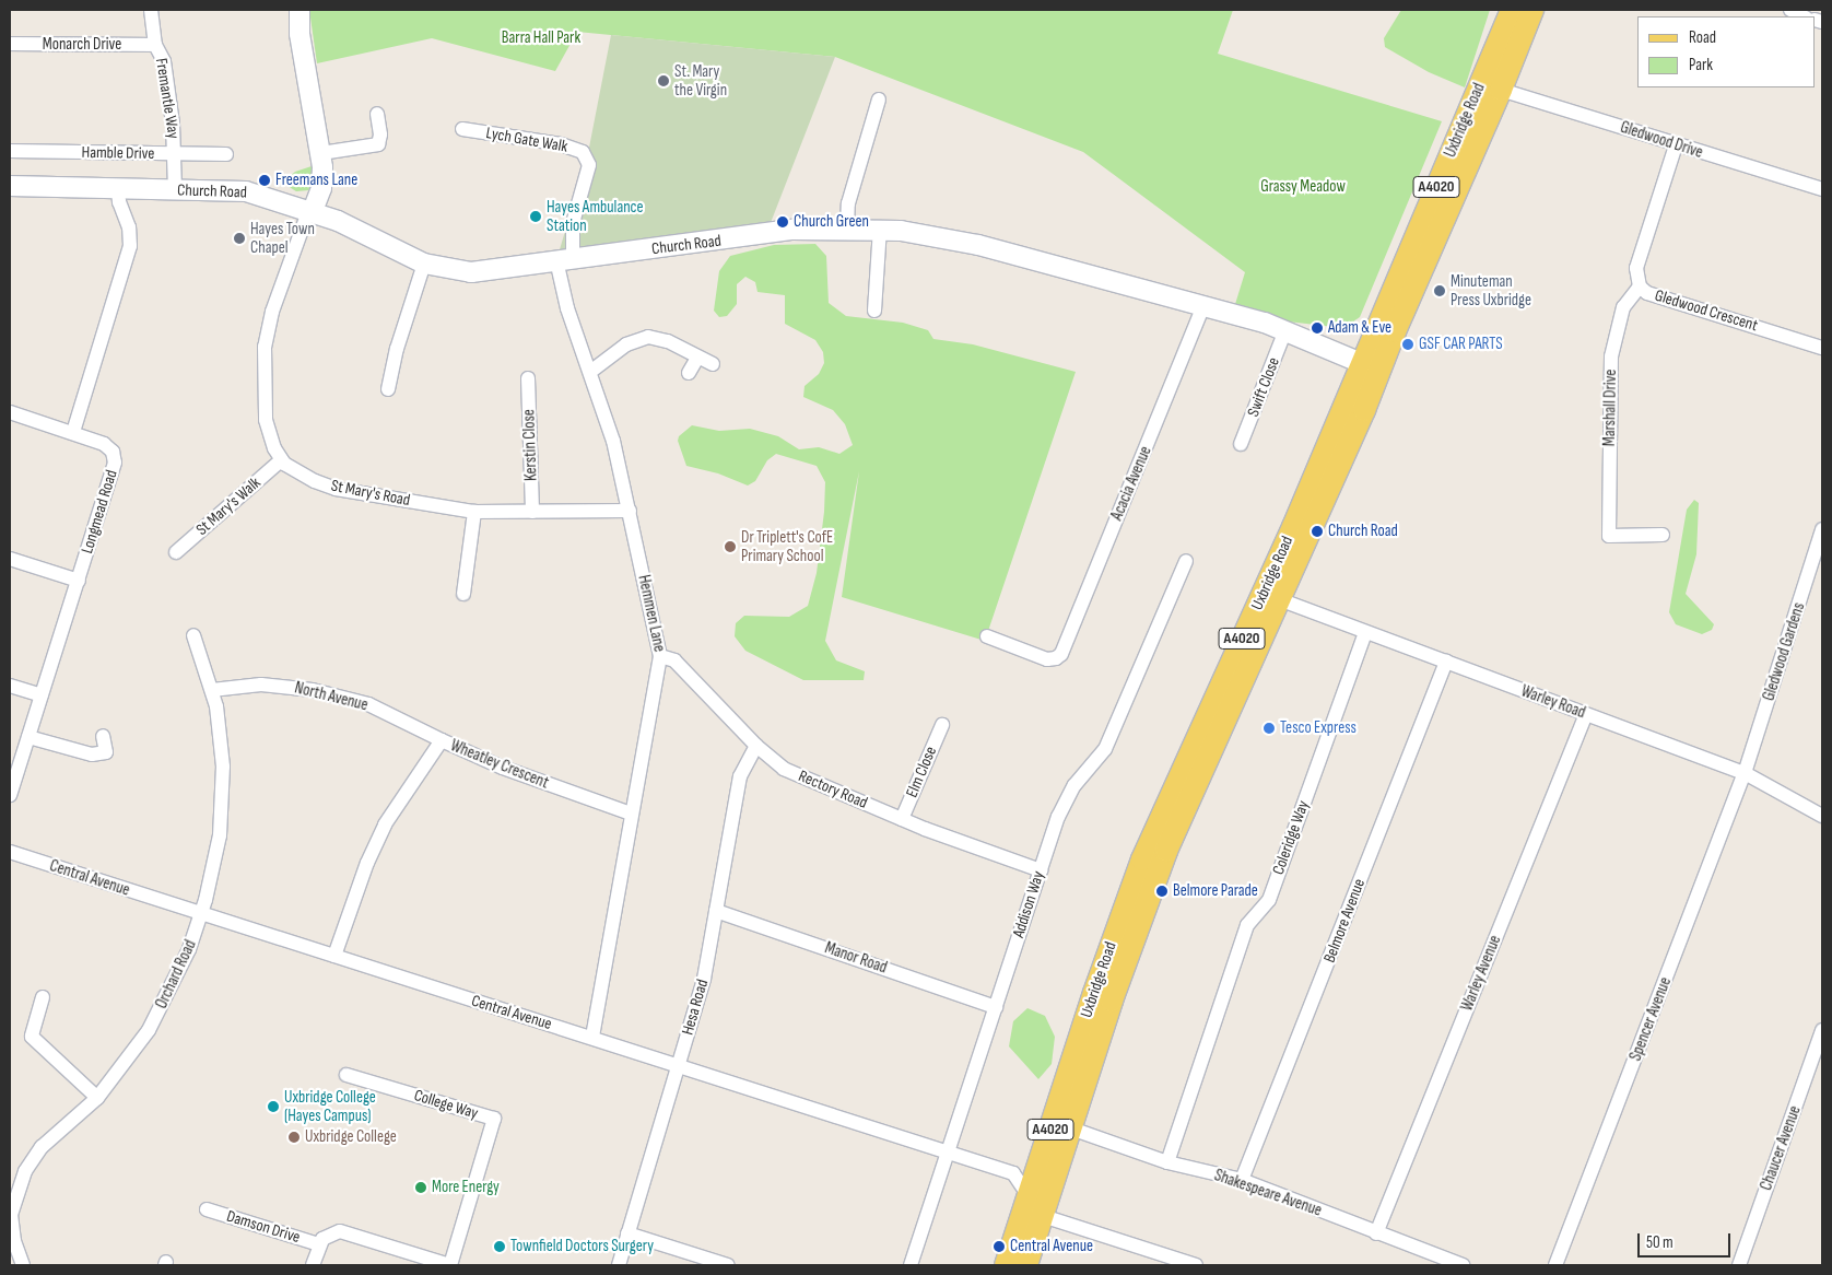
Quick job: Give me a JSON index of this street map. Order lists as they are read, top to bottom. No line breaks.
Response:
{"streets":{"main road":["Uxbridge Road","A4020"],"street":["Monarch Drive","Fremantle Way","Lych Gate Walk","Gledwood Drive","Hamble Drive","Church Road","Gledwood Crescent","Swift Close","Marshall Drive","Kerstin Close","Acacia Avenue","St Mary's Road","St Mary's Walk","Longmead Road","Hemmen Lane","Gledwood Gardens","North Avenue","Warley Road","Wheatley Crescent","Elm Close","Rectory Road","Coleridge Way","Central Avenue","Addison Way","Belmore Avenue","Manor Road","Warley Avenue","Orchard Road","Hesa Road","Spencer Avenue","College Way","Chaucer Avenue","Shakespeare Avenue","Damson Drive"]},"crossings":[["Monarch Drive","Fremantle Way"],["Fremantle Way","Hamble Drive"],["Fremantle Way","Church Road"],["Uxbridge Road","Gledwood Drive"],["Uxbridge Road","Church Road"],["Uxbridge Road","Warley Road"],["Uxbridge Road","Shakespeare Avenue"],["Lych Gate Walk","Church Road"],["Lych Gate Walk","Hemmen Lane"],["Gledwood Drive","Gledwood Crescent"],["Church Road","Swift Close"],["Church Road","Acacia Avenue"],["Church Road","Hemmen Lane"],["Gledwood Crescent","Marshall Drive"],["Kerstin Close","St Mary's Road"],["St Mary's Road","St Mary's Walk"],["St Mary's Road","Hemmen Lane"],["Hemmen Lane","Wheatley Crescent"],["Hemmen Lane","Rectory Road"],["Hemmen Lane","Central Avenue"],["Gledwood Gardens","Warley Road"],["Gledwood Gardens","Spencer Avenue"],["North Avenue","Wheatley Crescent"],["North Avenue","Orchard Road"],["Warley Road","Coleridge Way"],["Warley Road","Belmore Avenue"],["Warley Road","Warley Avenue"],["Warley Road","Spencer Avenue"],["Wheatley Crescent","Central Avenue"],["Elm Close","Rectory Road"],["Rectory Road","Addison Way"],["Rectory Road","Hesa Road"],["Coleridge Way","Shakespeare Avenue"],["Central Avenue","Addison Way"],["Central Avenue","Orchard Road"],["Central Avenue","Hesa Road"],["Addison Way","Manor Road"],["Belmore Avenue","Shakespeare Avenue"],["Manor Road","Hesa Road"],["Warley Avenue","Shakespeare Avenue"],["College Way","Damson Drive"]],"parks":["Barra Hall Park","Grassy Meadow"],"places":["St. Mary the Virgin","Freemans Lane","Hayes Ambulance Station","Church Green","Hayes Town Chapel","Minuteman Press Uxbridge","Adam & Eve","GSF CAR PARTS","Church Road","Dr Triplett's CofE Primary School","Tesco Express","Belmore Parade","Uxbridge College (Hayes Campus)","Uxbridge College","More Energy","Townfield Doctors Surgery","Central Avenue"],"legend":["Road","Park"],"scale_bar":"50 m"}
